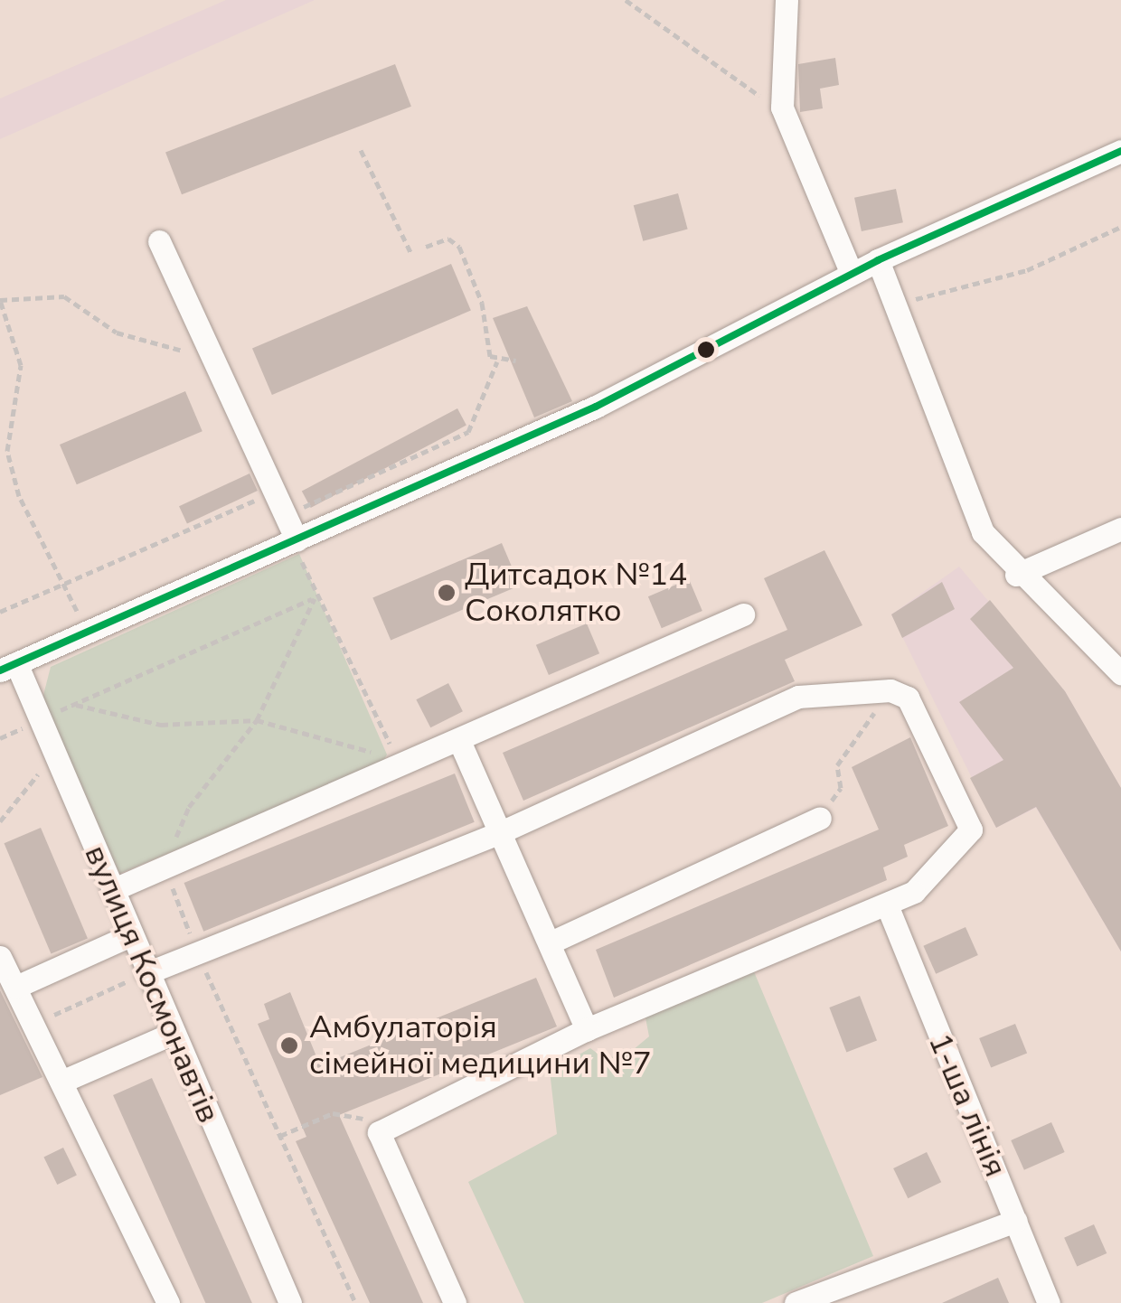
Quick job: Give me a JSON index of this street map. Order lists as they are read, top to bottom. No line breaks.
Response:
{"streets":{"street":["вулиця Космонавтів","1-ша лінія"]},"places":["Дитсадок №14 Соколятко","Амбулаторія сімейної медицини №7"]}
